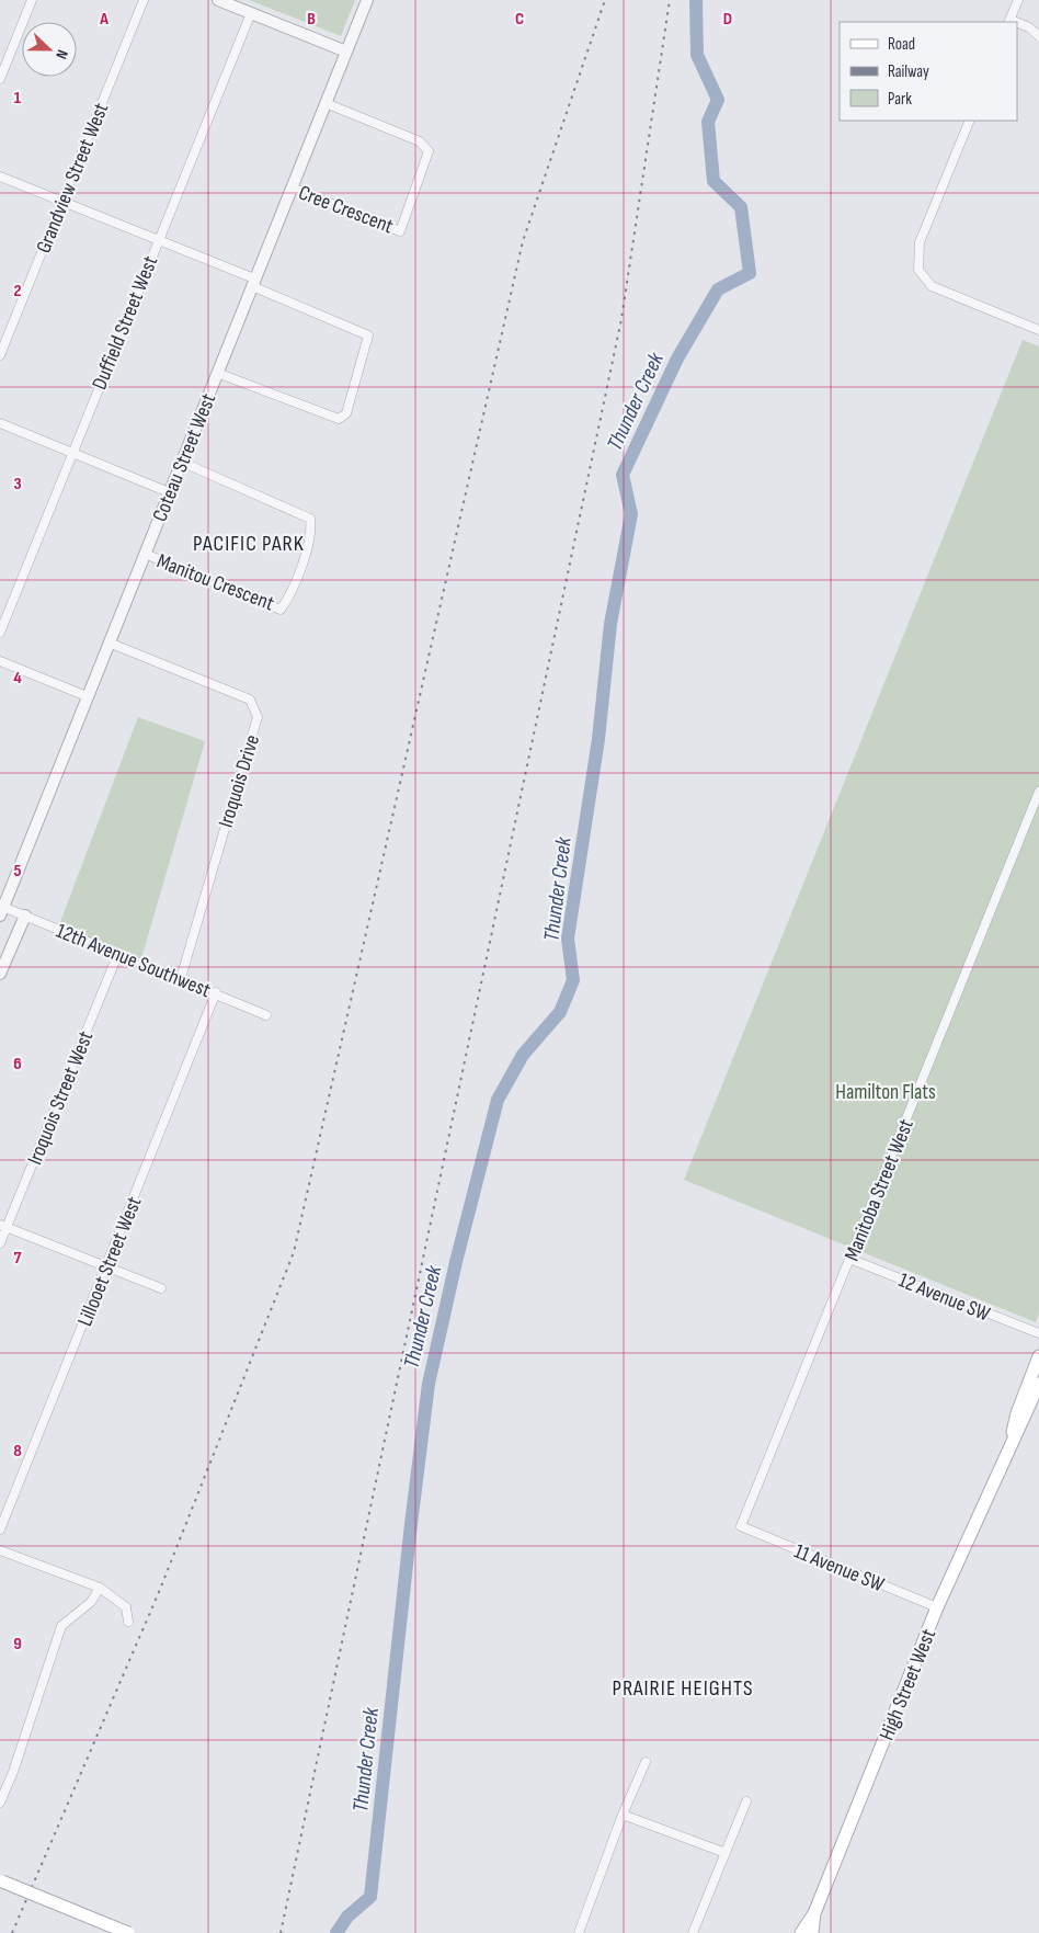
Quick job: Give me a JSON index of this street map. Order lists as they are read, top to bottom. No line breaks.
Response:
{"streets":{"main road":["High Street West"],"street":["Grandview Street West","Cree Crescent","Duffield Street West","Coteau Street West","Manitou Crescent","Iroquois Drive","12th Avenue Southwest","Iroquois Street West","Manitoba Street West","Lillooet Street West","12 Avenue SW","11 Avenue SW"]},"crossings":[["Cree Crescent","Coteau Street West"],["Coteau Street West","Manitou Crescent"],["Coteau Street West","Iroquois Drive"],["Coteau Street West","12th Avenue Southwest"],["Iroquois Drive","12th Avenue Southwest"],["12th Avenue Southwest","Iroquois Street West"],["12th Avenue Southwest","Lillooet Street West"],["Manitoba Street West","12 Avenue SW"],["Manitoba Street West","11 Avenue SW"],["11 Avenue SW","High Street West"]],"districts":["PACIFIC PARK","PRAIRIE HEIGHTS"],"water":["Thunder Creek"],"parks":["Hamilton Flats"],"legend":["Road","Railway","Park"],"north":"right","grid":{"columns":["A","B","C","D"],"rows":["1","2","3","4","5","6","7","8","9"]}}
